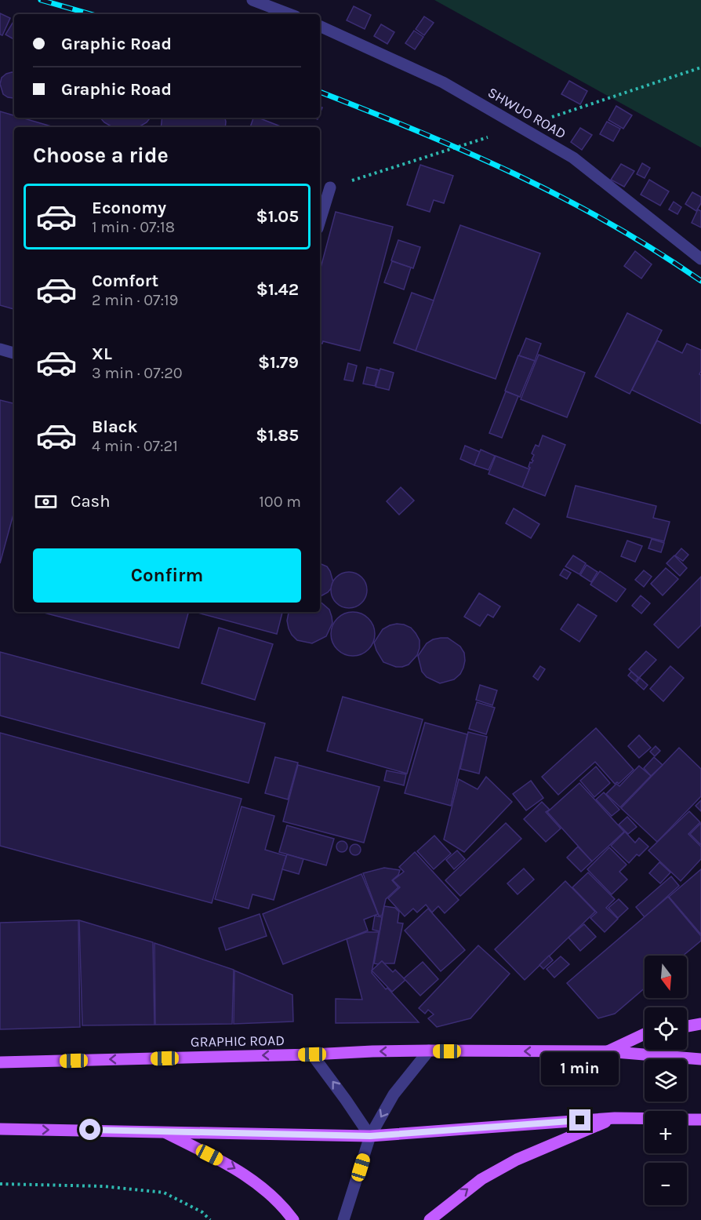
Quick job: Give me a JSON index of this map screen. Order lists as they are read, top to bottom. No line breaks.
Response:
{"streets":{"main road":["GRAPHIC ROAD"],"street":["SHWUO ROAD"]},"north":"bottom","page":{"banner":["Graphic Road","Graphic Road"],"heading":"Choose a ride","list":[{"name":"Economy","note":"1 min · 07:18","value":"$1.05"},{"name":"Comfort","note":"2 min · 07:19","value":"$1.42"},{"name":"XL","note":"3 min · 07:20","value":"$1.79"},{"name":"Black","note":"4 min · 07:21","value":"$1.85"}],"pay":["Cash","100 m"],"buttons":"Confirm","map_buttons":["+","−"],"bubble":"1 min"}}
